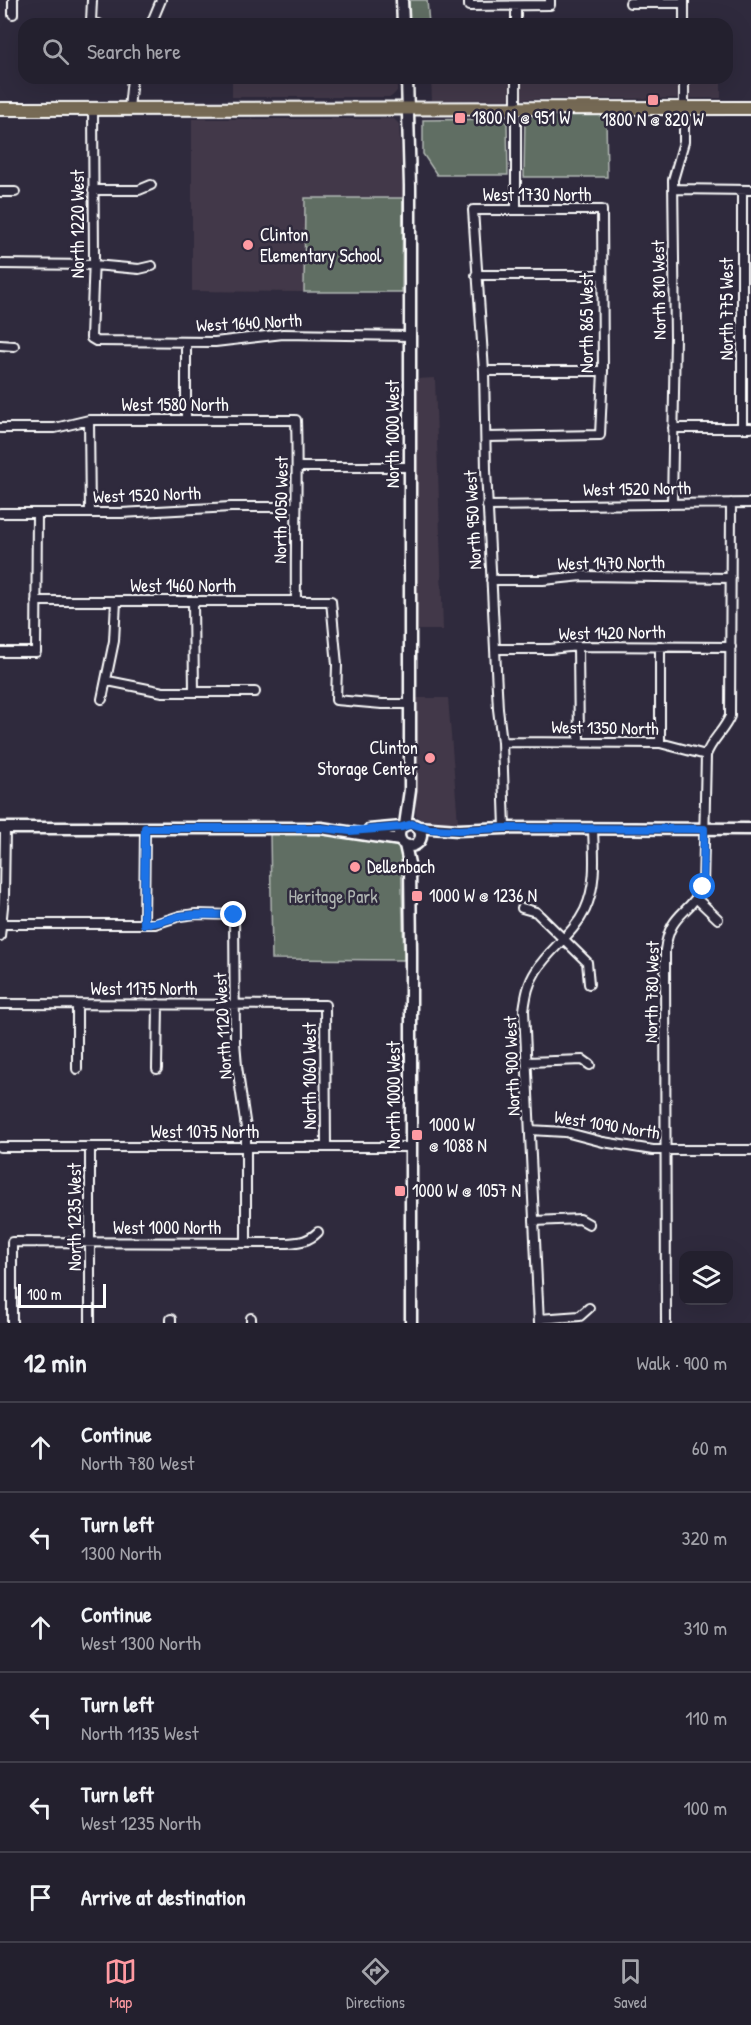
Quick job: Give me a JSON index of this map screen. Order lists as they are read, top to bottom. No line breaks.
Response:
{"streets":{"street":["West 1730 North","North 1220 West","North 810 West","North 775 West","West 1640 North","North 865 West","West 1580 North","North 1000 West","West 1520 North","North 1050 West","North 950 West","West 1470 North","West 1460 North","West 1420 North","West 1350 North","West 1175 North","North 780 West","North 1120 West","North 900 West","North 1060 West","West 1090 North","West 1075 North","North 1235 West","West 1000 North"]},"crossings":[["West 1730 North","North 865 West"],["West 1730 North","North 950 West"],["North 1220 West","West 1640 North"],["North 810 West","West 1520 North"],["West 1640 North","North 1000 West"],["North 865 West","North 950 West"],["West 1580 North","North 1050 West"],["North 1000 West","West 1460 North"],["North 1000 West","West 1075 North"],["West 1520 North","North 1050 West"],["West 1520 North","North 950 West"],["North 1050 West","West 1460 North"],["North 950 West","West 1470 North"],["North 950 West","West 1420 North"],["North 950 West","West 1350 North"],["West 1175 North","North 1120 West"],["West 1175 North","North 1060 West"],["North 780 West","West 1090 North"],["North 1120 West","West 1075 North"],["North 1120 West","West 1000 North"],["North 900 West","West 1090 North"],["North 1060 West","West 1075 North"],["West 1075 North","North 1235 West"],["North 1235 West","West 1000 North"]],"parks":["Heritage Park"],"places":{"transit":["1800 N @ 820 W","1800 N @ 951 W","1000 W @ 1236 N","1000 W @ 1088 N","1000 W @ 1057 N"],"other":["Clinton Elementary School","Clinton Storage Center","Dellenbach"]},"scale_bar":"100 m","page":{"search":"Search here","scale":"100 m","heading":["12 min","Walk · 900 m"],"list":[["Continue","North 780 West","60 m"],["Turn left","1300 North","320 m"],["Continue","West 1300 North","310 m"],["Turn left","North 1135 West","110 m"],["Turn left","West 1235 North","100 m"],"Arrive at destination"],"nav":["Map","Directions","Saved"]}}
